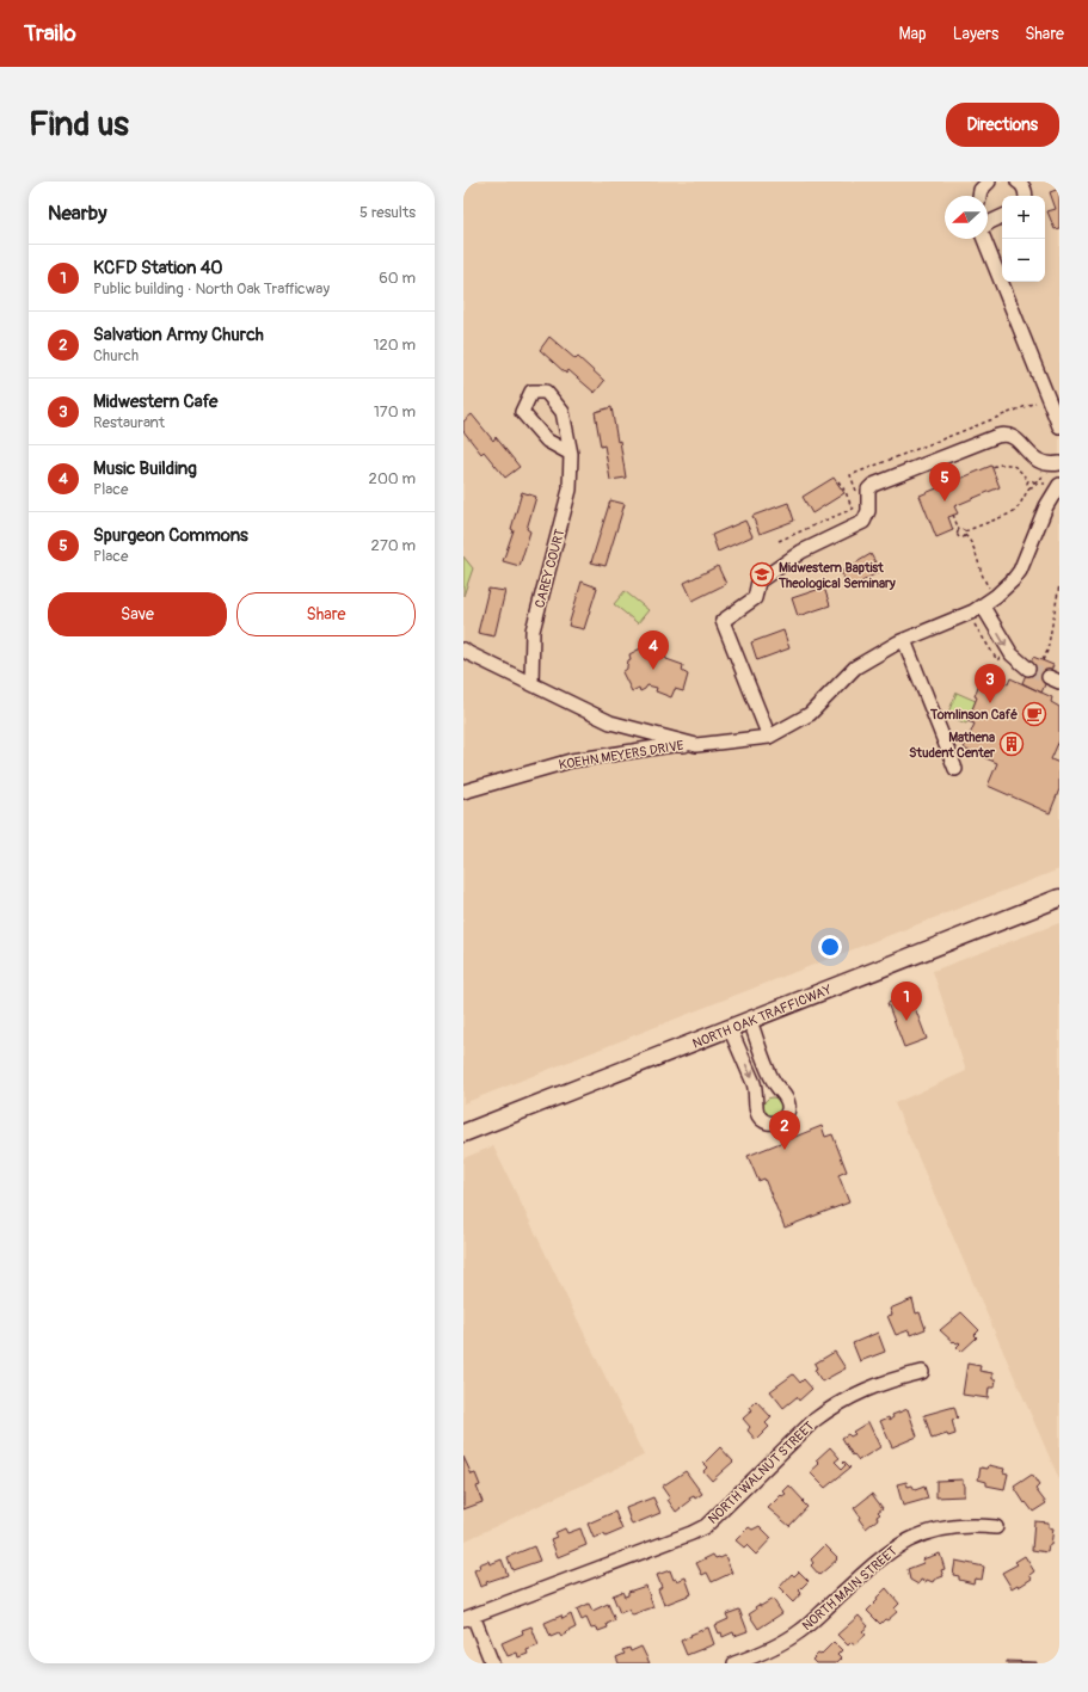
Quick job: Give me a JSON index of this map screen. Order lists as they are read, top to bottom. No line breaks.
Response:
{"streets":{"main road":["NORTH OAK TRAFFICWAY"],"street":["CAREY COURT","KOEHN MEYERS DRIVE","NORTH WALNUT STREET","NORTH MAIN STREET"]},"places":{"school or university":["Midwestern Baptist Theological Seminary"],"cafe":["Tomlinson Café"],"building":["Mathena Student Center"]},"north":"left","page":{"header":"Trailo","nav":["Map","Layers","Share"],"buttons":["Directions",["Save","Share"]],"title":"Find us","heading":["Nearby","5 results"],"map_buttons":["+","−"],"list":[{"mark":"1","name":"KCFD Station 40","note":"Public building · North Oak Trafficway","value":"60 m"},{"mark":"2","name":"Salvation Army Church","note":"Church","value":"120 m"},{"mark":"3","name":"Midwestern Cafe","note":"Restaurant","value":"170 m"},{"mark":"4","name":"Music Building","note":"Place","value":"200 m"},{"mark":"5","name":"Spurgeon Commons","note":"Place","value":"270 m"}],"pins":["5","4","3","1","2"]}}
